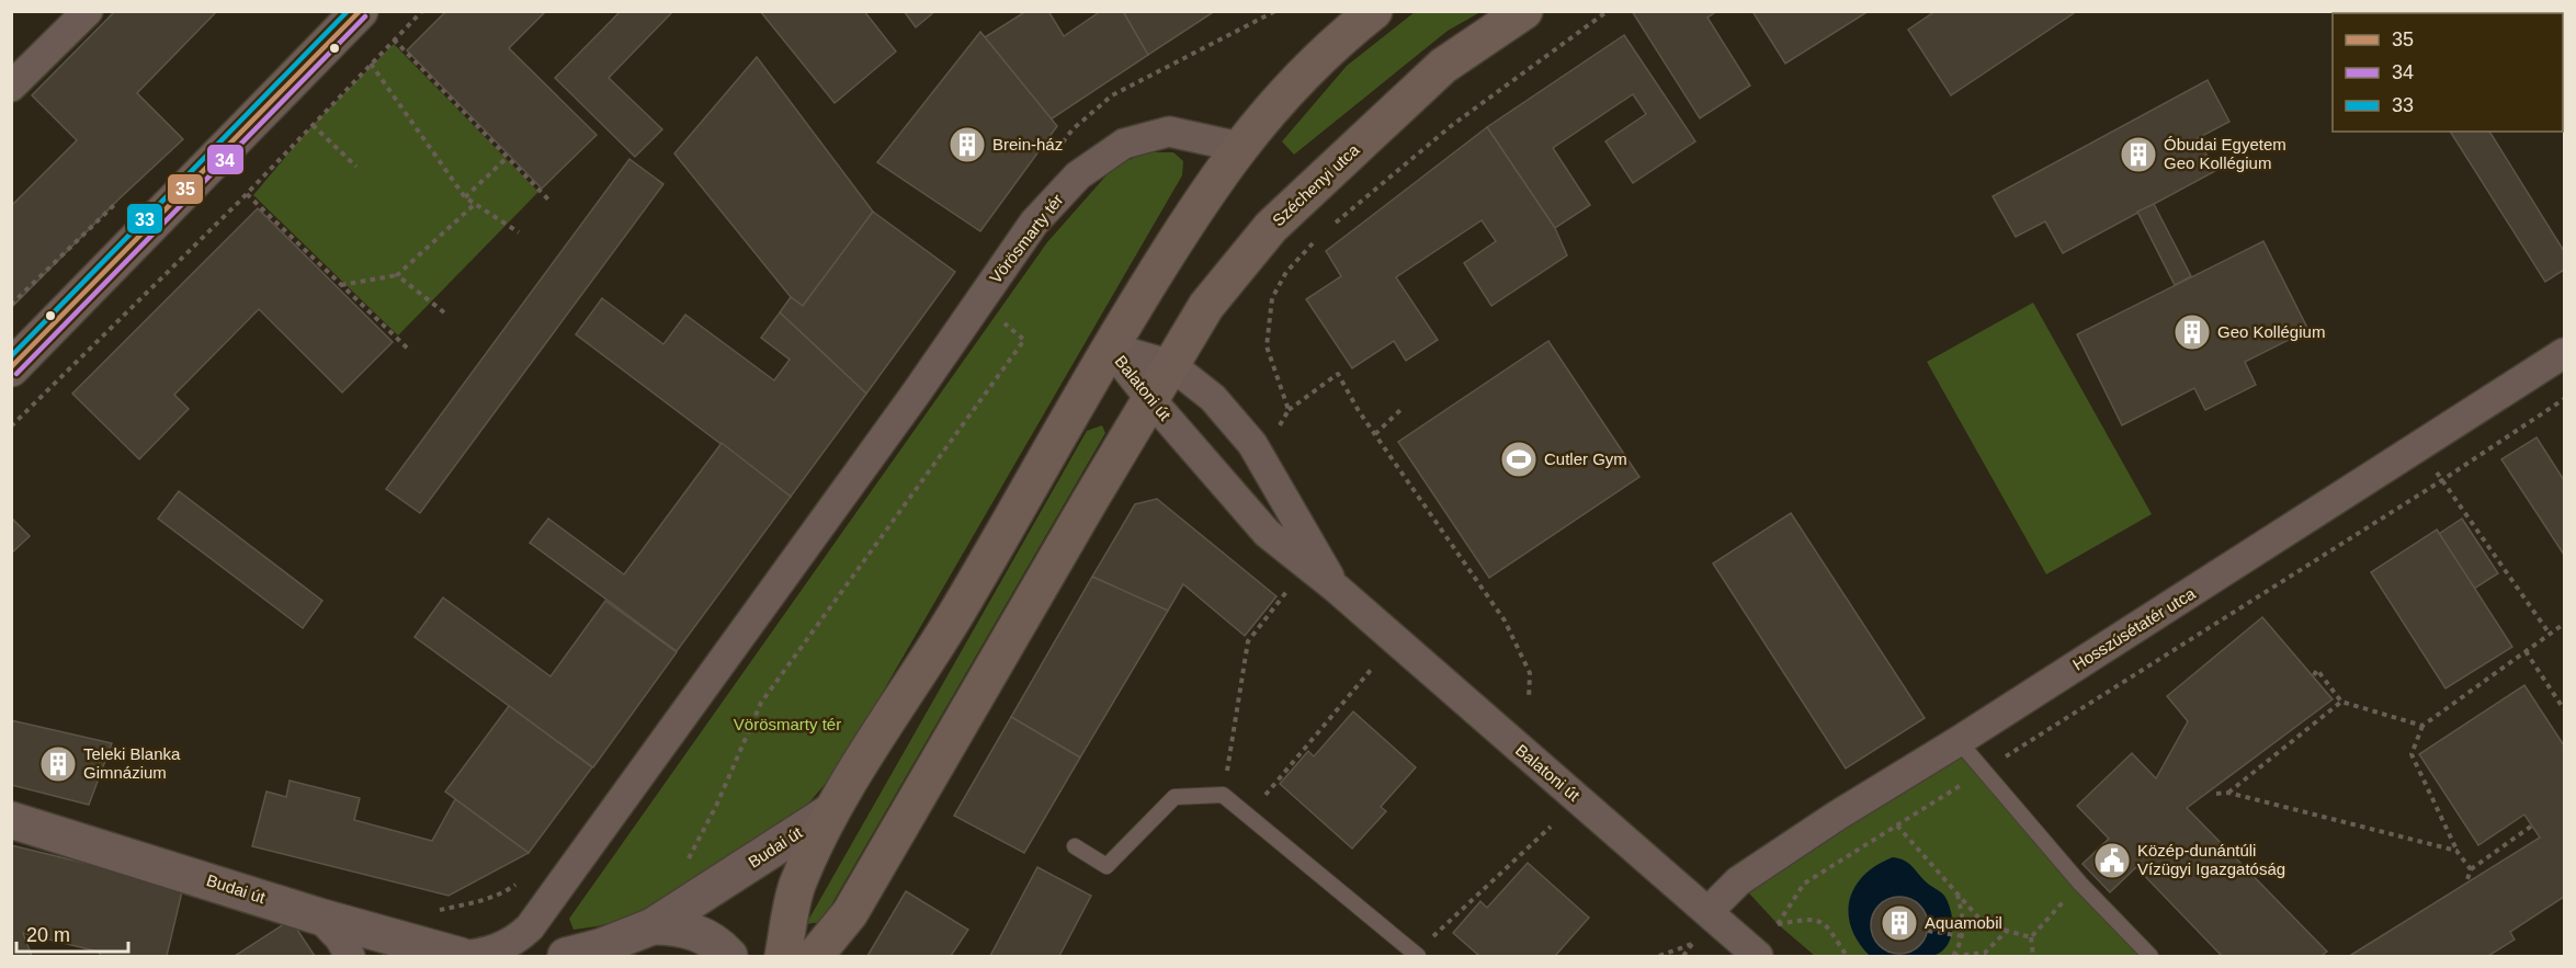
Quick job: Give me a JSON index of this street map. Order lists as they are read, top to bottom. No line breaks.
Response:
{"streets":{"main road":["Széchenyi utca"],"street":["Vörösmarty tér","Balatoni út","Hosszúsétatér utca","Budai út"]},"crossings":[["Széchenyi utca","Balatoni út"],["Vörösmarty tér","Budai út"],["Balatoni út","Hosszúsétatér utca"]],"parks":["Vörösmarty tér"],"places":{"building":["Brein-ház","Óbudai Egyetem Geo Kollégium","Geo Kollégium","Teleki Blanka Gimnázium","Aquamobil"],"sports":["Cutler Gym"],"public building":["Közép-dunántúli Vízügyi Igazgatóság"]},"lines":["transit line 35","transit line 33","transit line 34"],"legend":["35","34","33"],"scale_bar":"20 m"}
